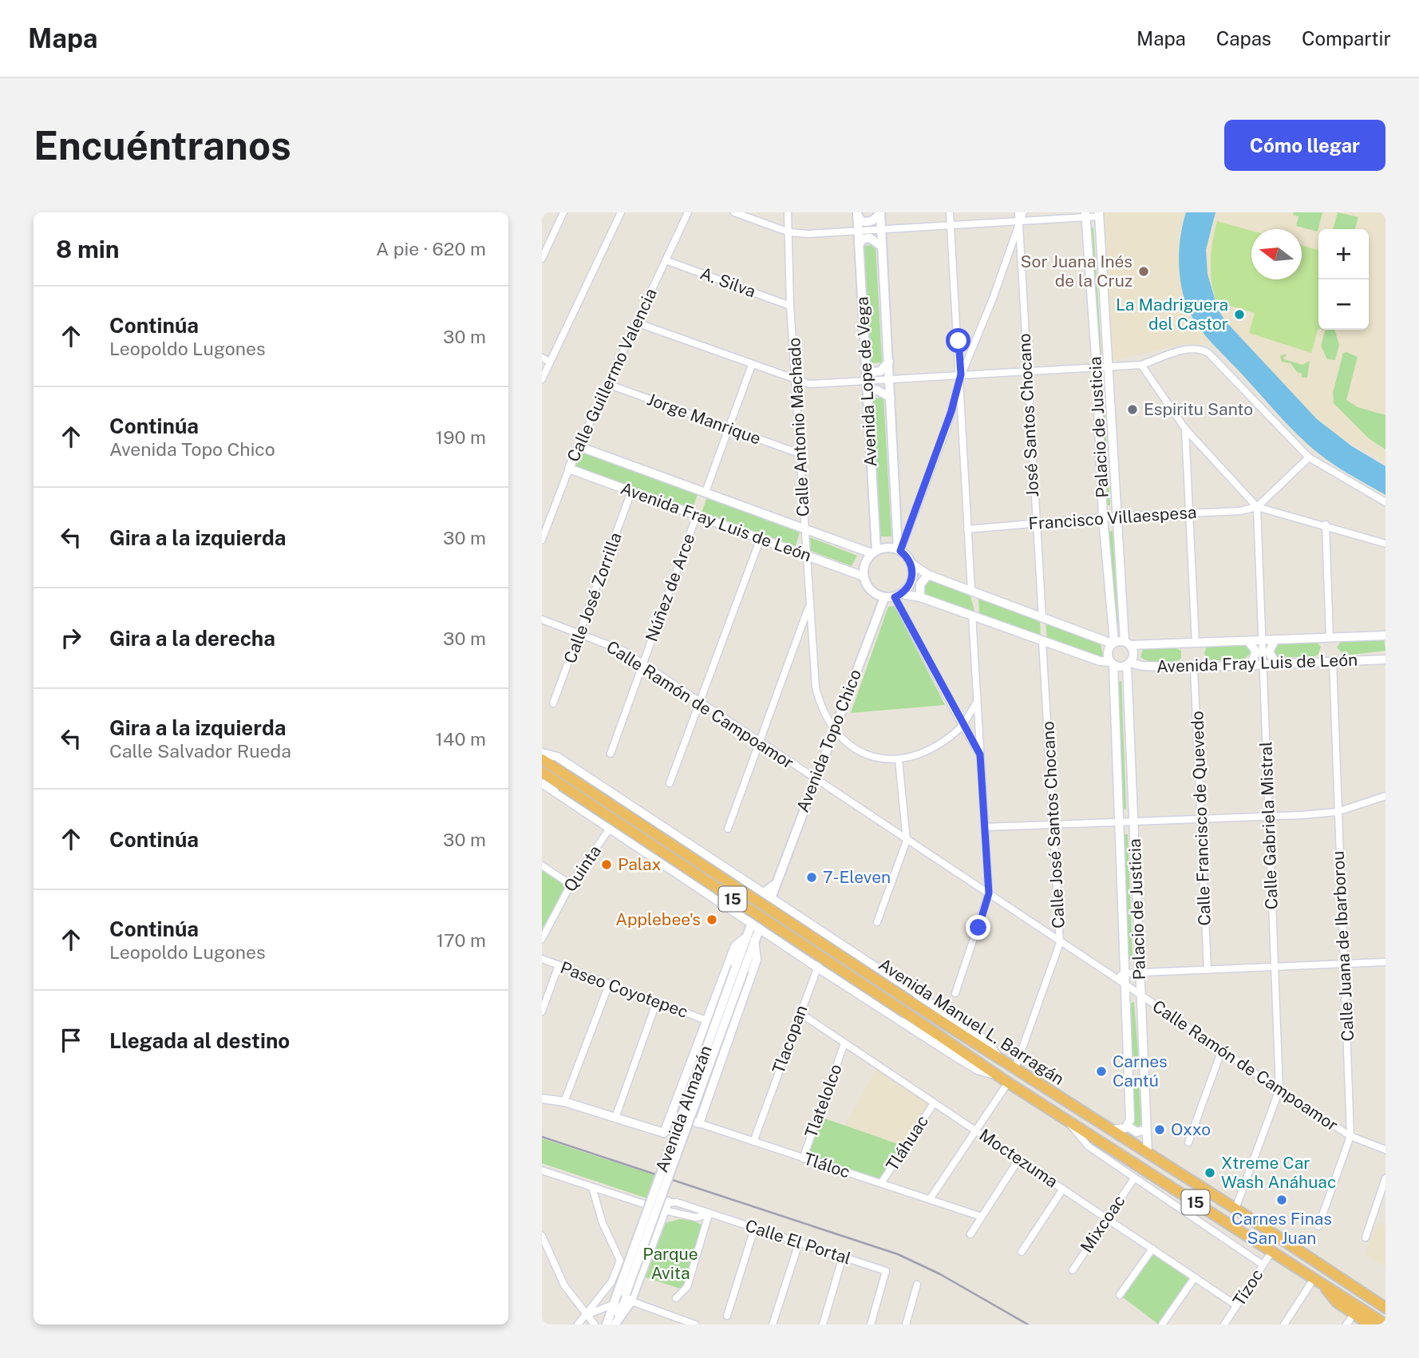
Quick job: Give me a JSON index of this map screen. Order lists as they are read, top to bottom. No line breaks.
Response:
{"streets":{"highway":["15","Avenida Manuel L. Barragán"],"main road":["Avenida Lope de Vega","Avenida Topo Chico","Avenida Almazán"],"street":["A. Silva","Calle Guillermo Valencia","José Santos Chocano","Jorge Manrique","Calle Antonio Machado","Palacio de Justicia","Francisco Villaespesa","Avenida Fray Luis de León","Núñez de Arce","Calle José Zorrilla","Calle Ramón de Campoamor","Calle Francisco de Quevedo","Calle José Santos Chocano","Calle Gabriela Mistral","Quinta","Calle Juana de Ibarborou","Paseo Coyotepec","Tlacopan","Tlatelolco","Tláhuac","Moctezuma","Tláloc","Mixcoac","Calle El Portal","Tízoc"]},"crossings":[["A. Silva","Calle Guillermo Valencia"],["A. Silva","Calle Antonio Machado"],["Calle Guillermo Valencia","Jorge Manrique"],["Calle Guillermo Valencia","Avenida Fray Luis de León"],["Avenida Lope de Vega","Avenida Fray Luis de León"],["Avenida Lope de Vega","Avenida Topo Chico"],["José Santos Chocano","Francisco Villaespesa"],["Jorge Manrique","Calle Antonio Machado"],["Calle Antonio Machado","Avenida Fray Luis de León"],["Calle Antonio Machado","Calle Ramón de Campoamor"],["Palacio de Justicia","Francisco Villaespesa"],["Palacio de Justicia","Avenida Fray Luis de León"],["Palacio de Justicia","Calle Ramón de Campoamor"],["Palacio de Justicia","Avenida Manuel L. Barragán"],["Francisco Villaespesa","Calle Gabriela Mistral"],["Avenida Fray Luis de León","Núñez de Arce"],["Avenida Fray Luis de León","Calle José Zorrilla"],["Avenida Fray Luis de León","Avenida Topo Chico"],["Avenida Fray Luis de León","Calle Francisco de Quevedo"],["Avenida Fray Luis de León","Calle Gabriela Mistral"],["Avenida Fray Luis de León","Calle Juana de Ibarborou"],["Núñez de Arce","Calle Ramón de Campoamor"],["Calle José Zorrilla","Calle Ramón de Campoamor"],["Calle Ramón de Campoamor","Avenida Topo Chico"],["Calle Ramón de Campoamor","Calle José Santos Chocano"],["Calle Ramón de Campoamor","Calle Gabriela Mistral"],["Calle Ramón de Campoamor","Calle Juana de Ibarborou"],["Avenida Topo Chico","Avenida Almazán"],["Calle José Santos Chocano","Avenida Manuel L. Barragán"],["Calle Gabriela Mistral","Avenida Manuel L. Barragán"],["Avenida Manuel L. Barragán","Tízoc"],["Tlacopan","Moctezuma"],["Tlacopan","Tláloc"],["Tlatelolco","Moctezuma"],["Tlatelolco","Tláloc"],["Tláhuac","Moctezuma"],["Tláhuac","Tláloc"],["Moctezuma","Mixcoac"],["Moctezuma","Tízoc"]],"parks":["Parque Avita"],"places":["Sor Juana Inés de la Cruz","La Madriguera del Castor","Espiritu Santo","Palax","7-Eleven","Applebee's","Carnes Cantú","Oxxo","Xtreme Car Wash Anáhuac","Carnes Finas San Juan"],"north":"left","page":{"header":"Mapa","nav":["Mapa","Capas","Compartir"],"buttons":"Cómo llegar","title":"Encuéntranos","heading":["8 min","A pie · 620 m"],"map_buttons":["+","−"],"list":[["Continúa","Leopoldo Lugones","30 m"],["Continúa","Avenida Topo Chico","190 m"],["Gira a la izquierda","30 m"],["Gira a la derecha","30 m"],["Gira a la izquierda","Calle Salvador Rueda","140 m"],["Continúa","30 m"],["Continúa","Leopoldo Lugones","170 m"],"Llegada al destino"]}}
